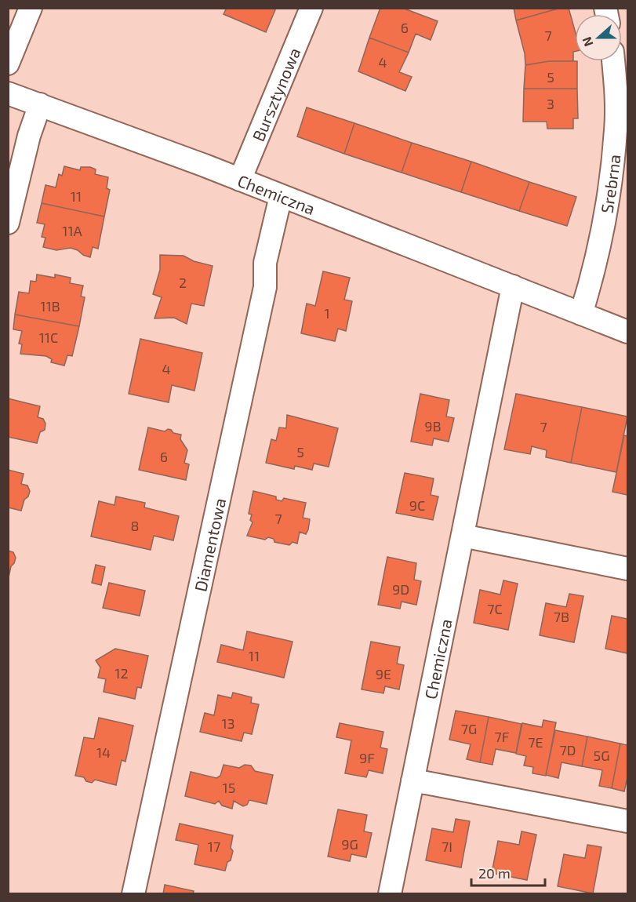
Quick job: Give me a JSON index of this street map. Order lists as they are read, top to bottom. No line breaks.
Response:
{"streets":{"street":["Bursztynowa","Srebrna","Chemiczna","Diamentowa"]},"crossings":[["Bursztynowa","Chemiczna"],["Srebrna","Chemiczna"],["Chemiczna","Diamentowa"]],"house_numbers":["6","7","4","5","3","11","11A","2","11B","1","11C","4","9B","7","5","6","9C","7","8","9D","7C","7B","11","12","9E","13","7G","7F","7E","7D","14","5G","9F","15","9G","17","7I"],"scale_bar":"20 m","north":"left"}
